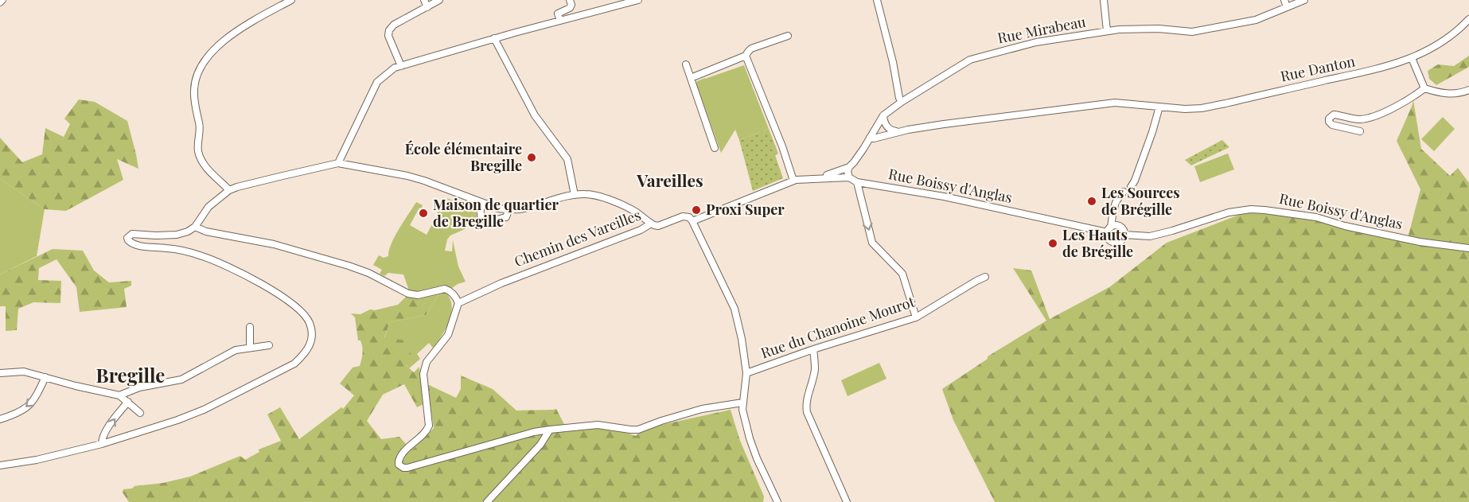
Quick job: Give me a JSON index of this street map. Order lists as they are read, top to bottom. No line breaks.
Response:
{"streets":{"street":["Rue Mirabeau","Rue Danton","Rue Boissy d'Anglas","Chemin des Vareilles","Rue du Chanoine Mourot"]},"crossings":[["Rue Mirabeau","Rue Danton"],["Rue Mirabeau","Rue Boissy d'Anglas"],["Rue Mirabeau","Chemin des Vareilles"],["Rue Boissy d'Anglas","Chemin des Vareilles"]],"districts":["Vareilles","Bregille"],"places":["École élémentaire Bregille","Les Sources de Brégille","Proxi Super","Maison de quartier de Bregille","Les Hauts de Brégille"]}
